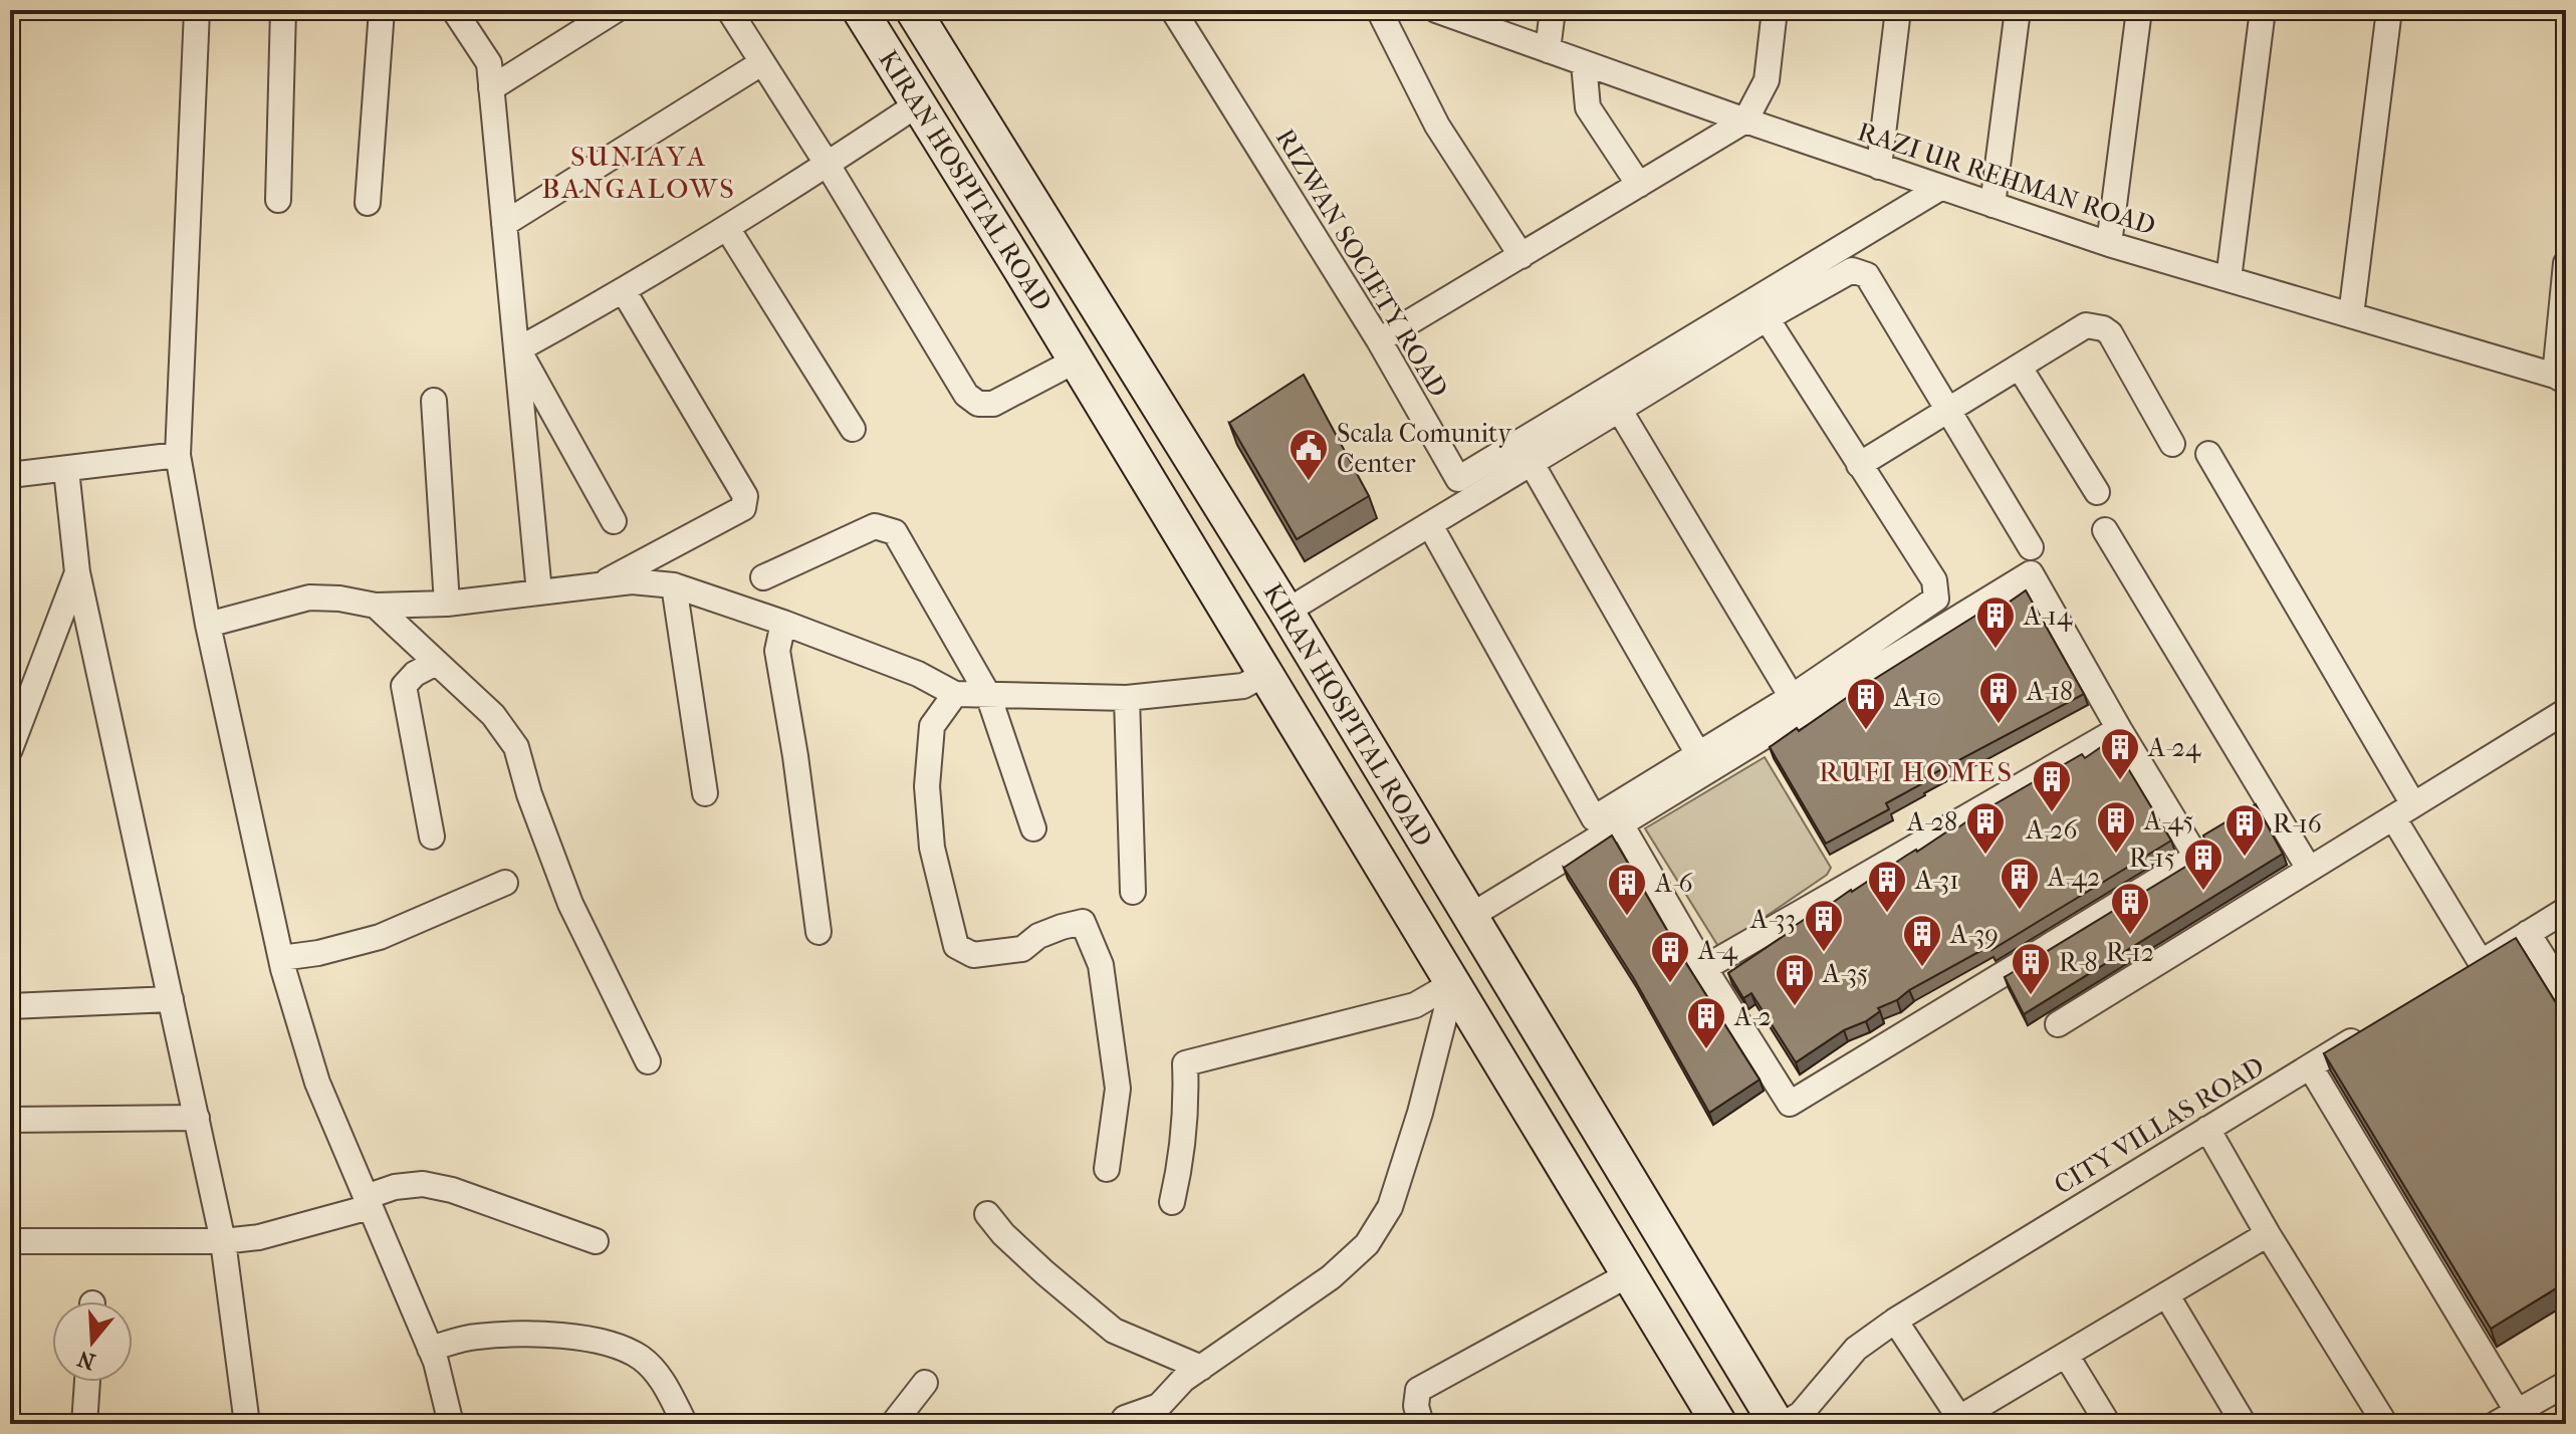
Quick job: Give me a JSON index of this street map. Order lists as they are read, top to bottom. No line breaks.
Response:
{"streets":{"main road":["KIRAN HOSPITAL ROAD"],"street":["RAZI UR REHMAN ROAD","RIZWAN SOCIETY ROAD","CITY VILLAS ROAD"]},"crossings":[["RAZI UR REHMAN ROAD","RIZWAN SOCIETY ROAD"],["KIRAN HOSPITAL ROAD","CITY VILLAS ROAD"]],"districts":["SUNIAYA BANGALOWS","RUFI HOMES"],"places":{"public building":["Scala Comunity Center"],"building":["A-14","A-18","A-10","A-24","A-26","A-45","A-28","R-16","R-15","A-42","A-31","A-6","R-12","A-33","A-39","A-4","R-8","A-35","A-2"]},"north":"bottom"}
